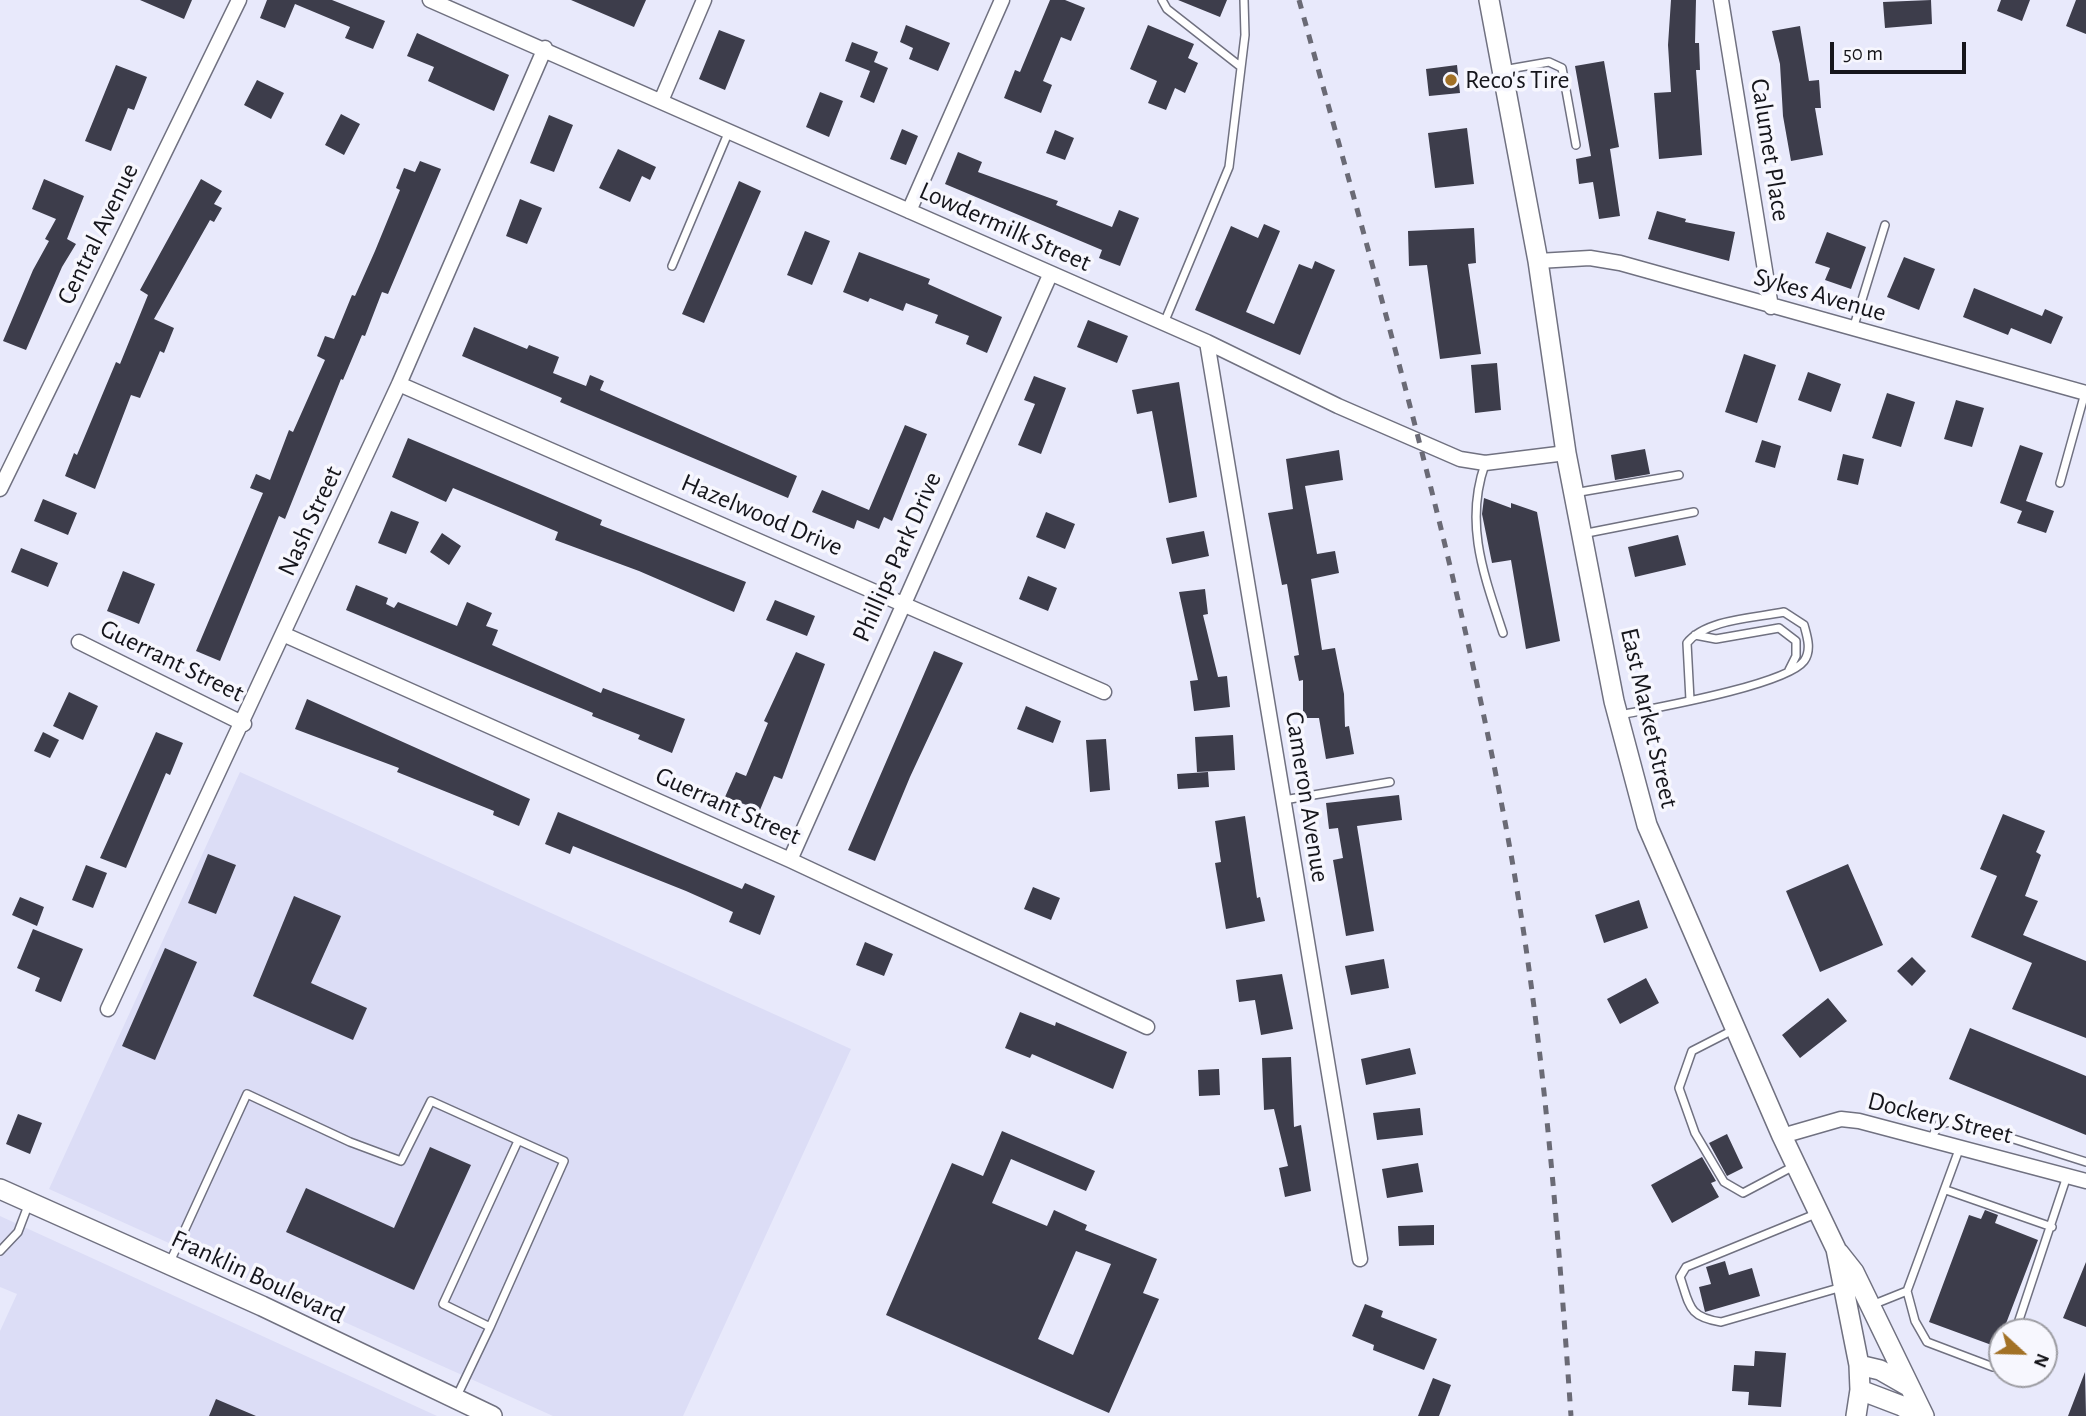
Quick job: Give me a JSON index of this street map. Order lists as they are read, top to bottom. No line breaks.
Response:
{"streets":{"main road":["East Market Street","Franklin Boulevard"],"street":["Calumet Place","Lowdermilk Street","Central Avenue","Sykes Avenue","Hazelwood Drive","Nash Street","Phillips Park Drive","Guerrant Street","Cameron Avenue","Dockery Street"]},"crossings":[["Calumet Place","Sykes Avenue"],["Lowdermilk Street","Nash Street"],["Lowdermilk Street","Phillips Park Drive"],["Lowdermilk Street","East Market Street"],["Lowdermilk Street","Cameron Avenue"],["Sykes Avenue","East Market Street"],["Hazelwood Drive","Nash Street"],["Hazelwood Drive","Phillips Park Drive"],["Nash Street","Guerrant Street"],["Phillips Park Drive","Guerrant Street"],["East Market Street","Dockery Street"]],"places":["Reco's Tire"],"scale_bar":"50 m","north":"right"}
